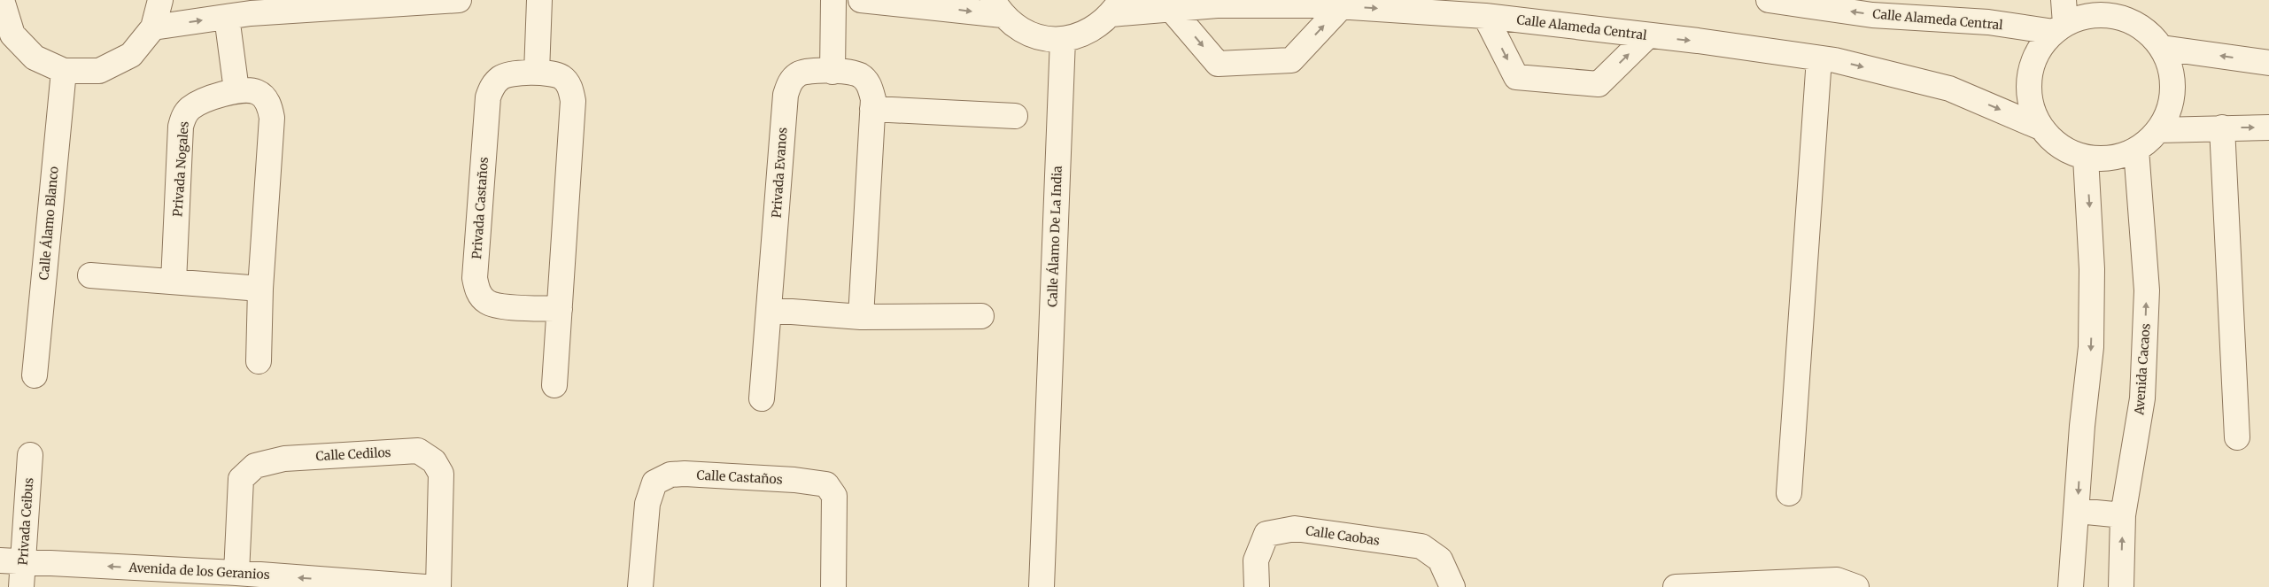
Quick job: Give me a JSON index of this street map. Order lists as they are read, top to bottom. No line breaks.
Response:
{"streets":{"street":["Calle Alameda Central","Privada Nogales","Privada Evanos","Privada Castaños","Calle Álamo Blanco","Calle Álamo De La India","Avenida Cacaos","Calle Cedilos","Calle Castaños","Privada Ceibus","Calle Caobas","Avenida de los Geranios"]},"crossings":[["Calle Alameda Central","Avenida Cacaos"],["Calle Cedilos","Avenida de los Geranios"],["Privada Ceibus","Avenida de los Geranios"]],"one_way":["Avenida de los Geranios"]}
